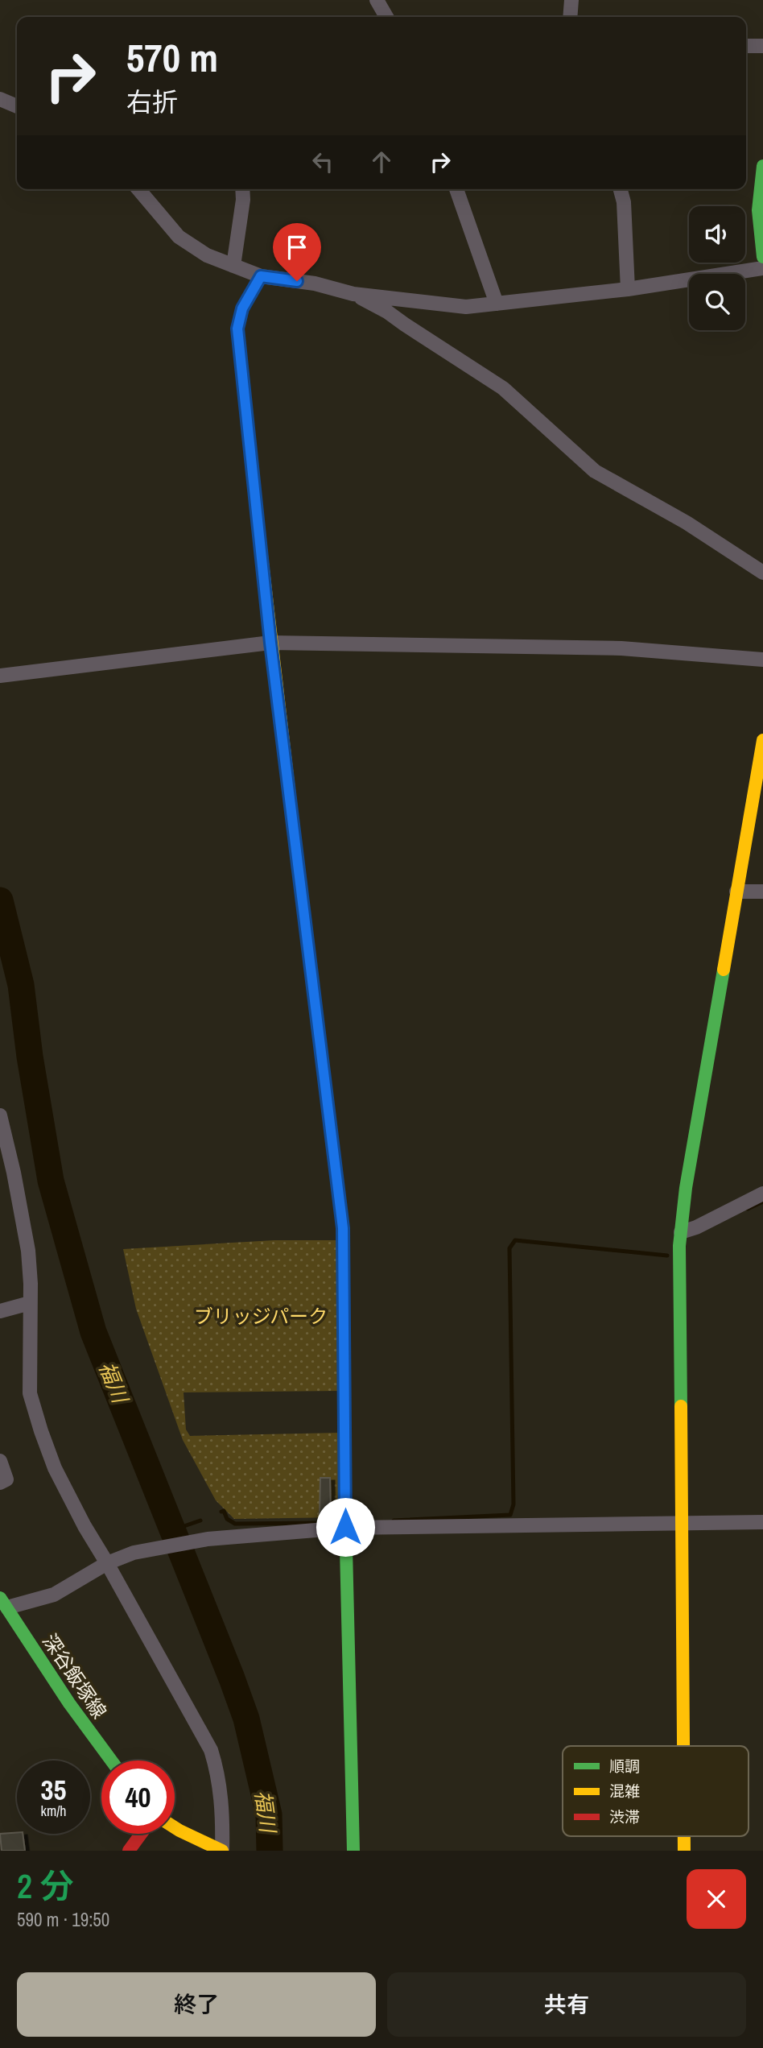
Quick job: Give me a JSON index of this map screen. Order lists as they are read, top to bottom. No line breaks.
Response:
{"streets":{"street":["深谷飯塚線"]},"water":["福川"],"parks":["ブリッジパーク"],"legend":["順調","混雑","渋滞"],"page":{"turn":["570 m","右折"],"speed":"35 km/h","limit":"40","heading":["2 分","590 m · 19:50"],"buttons":["終了","共有"]}}
